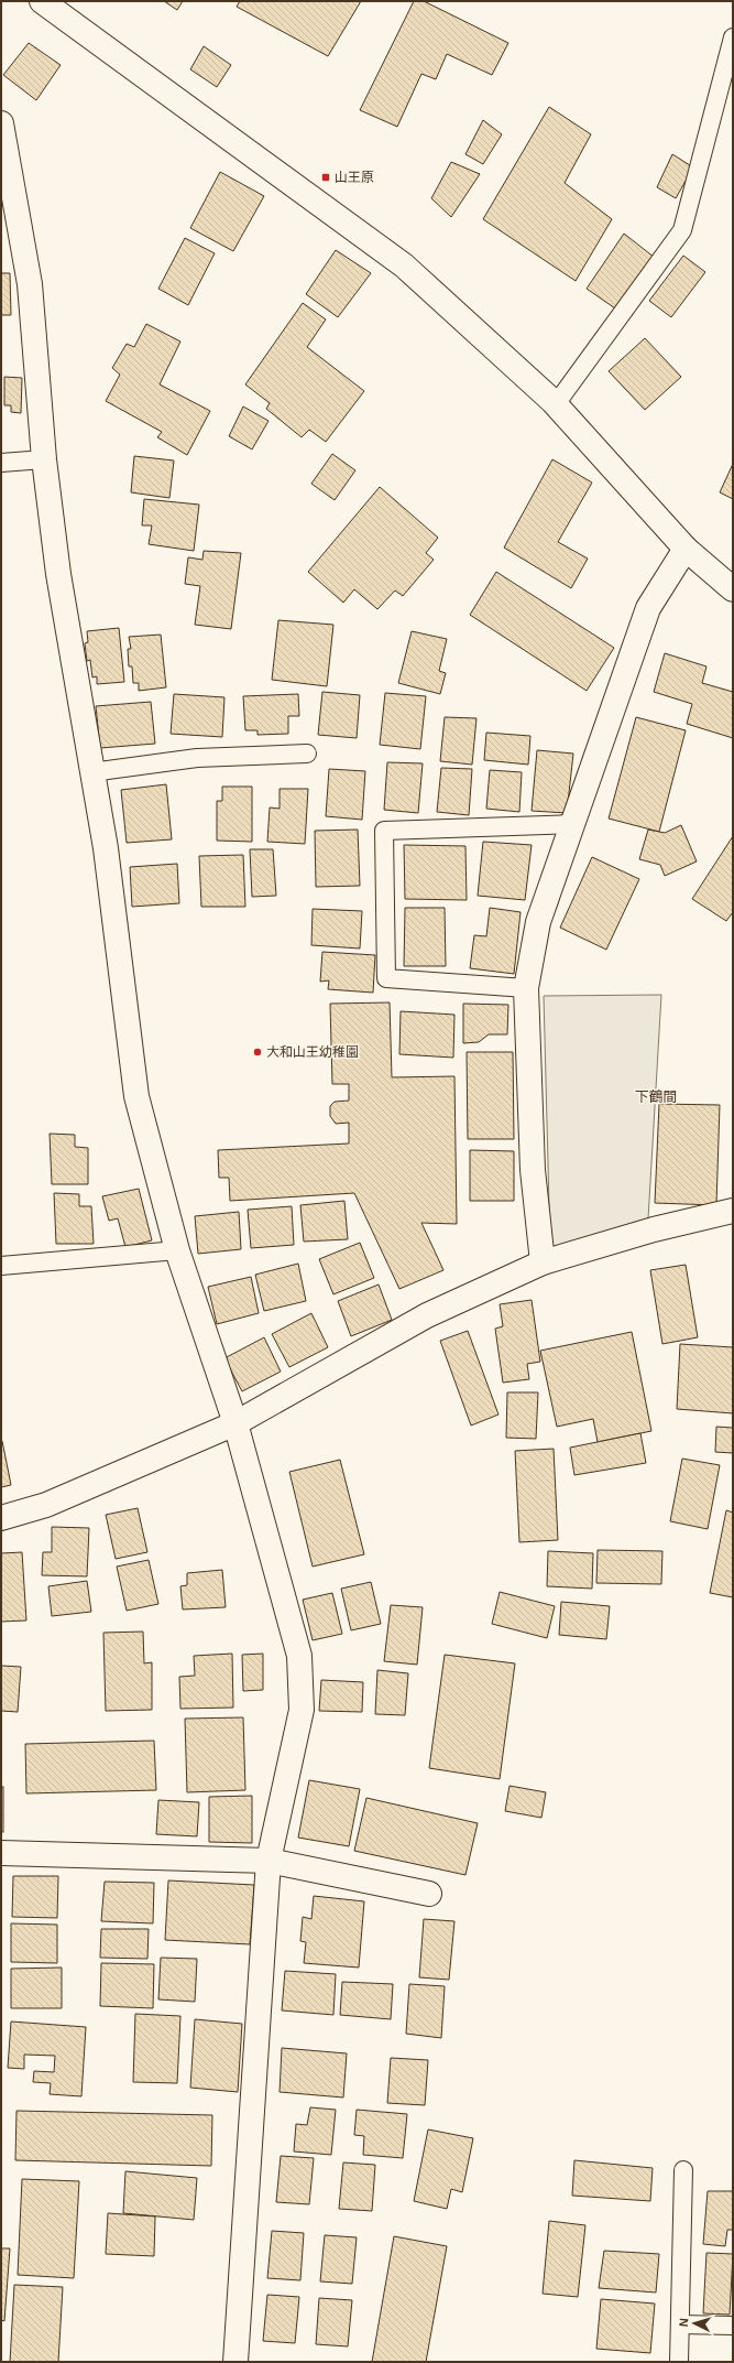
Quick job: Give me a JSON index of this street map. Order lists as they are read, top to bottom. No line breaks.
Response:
{"districts":["下鶴間"],"places":{"transit":["山王原"],"other":["大和山王幼稚園"]},"north":"left"}
